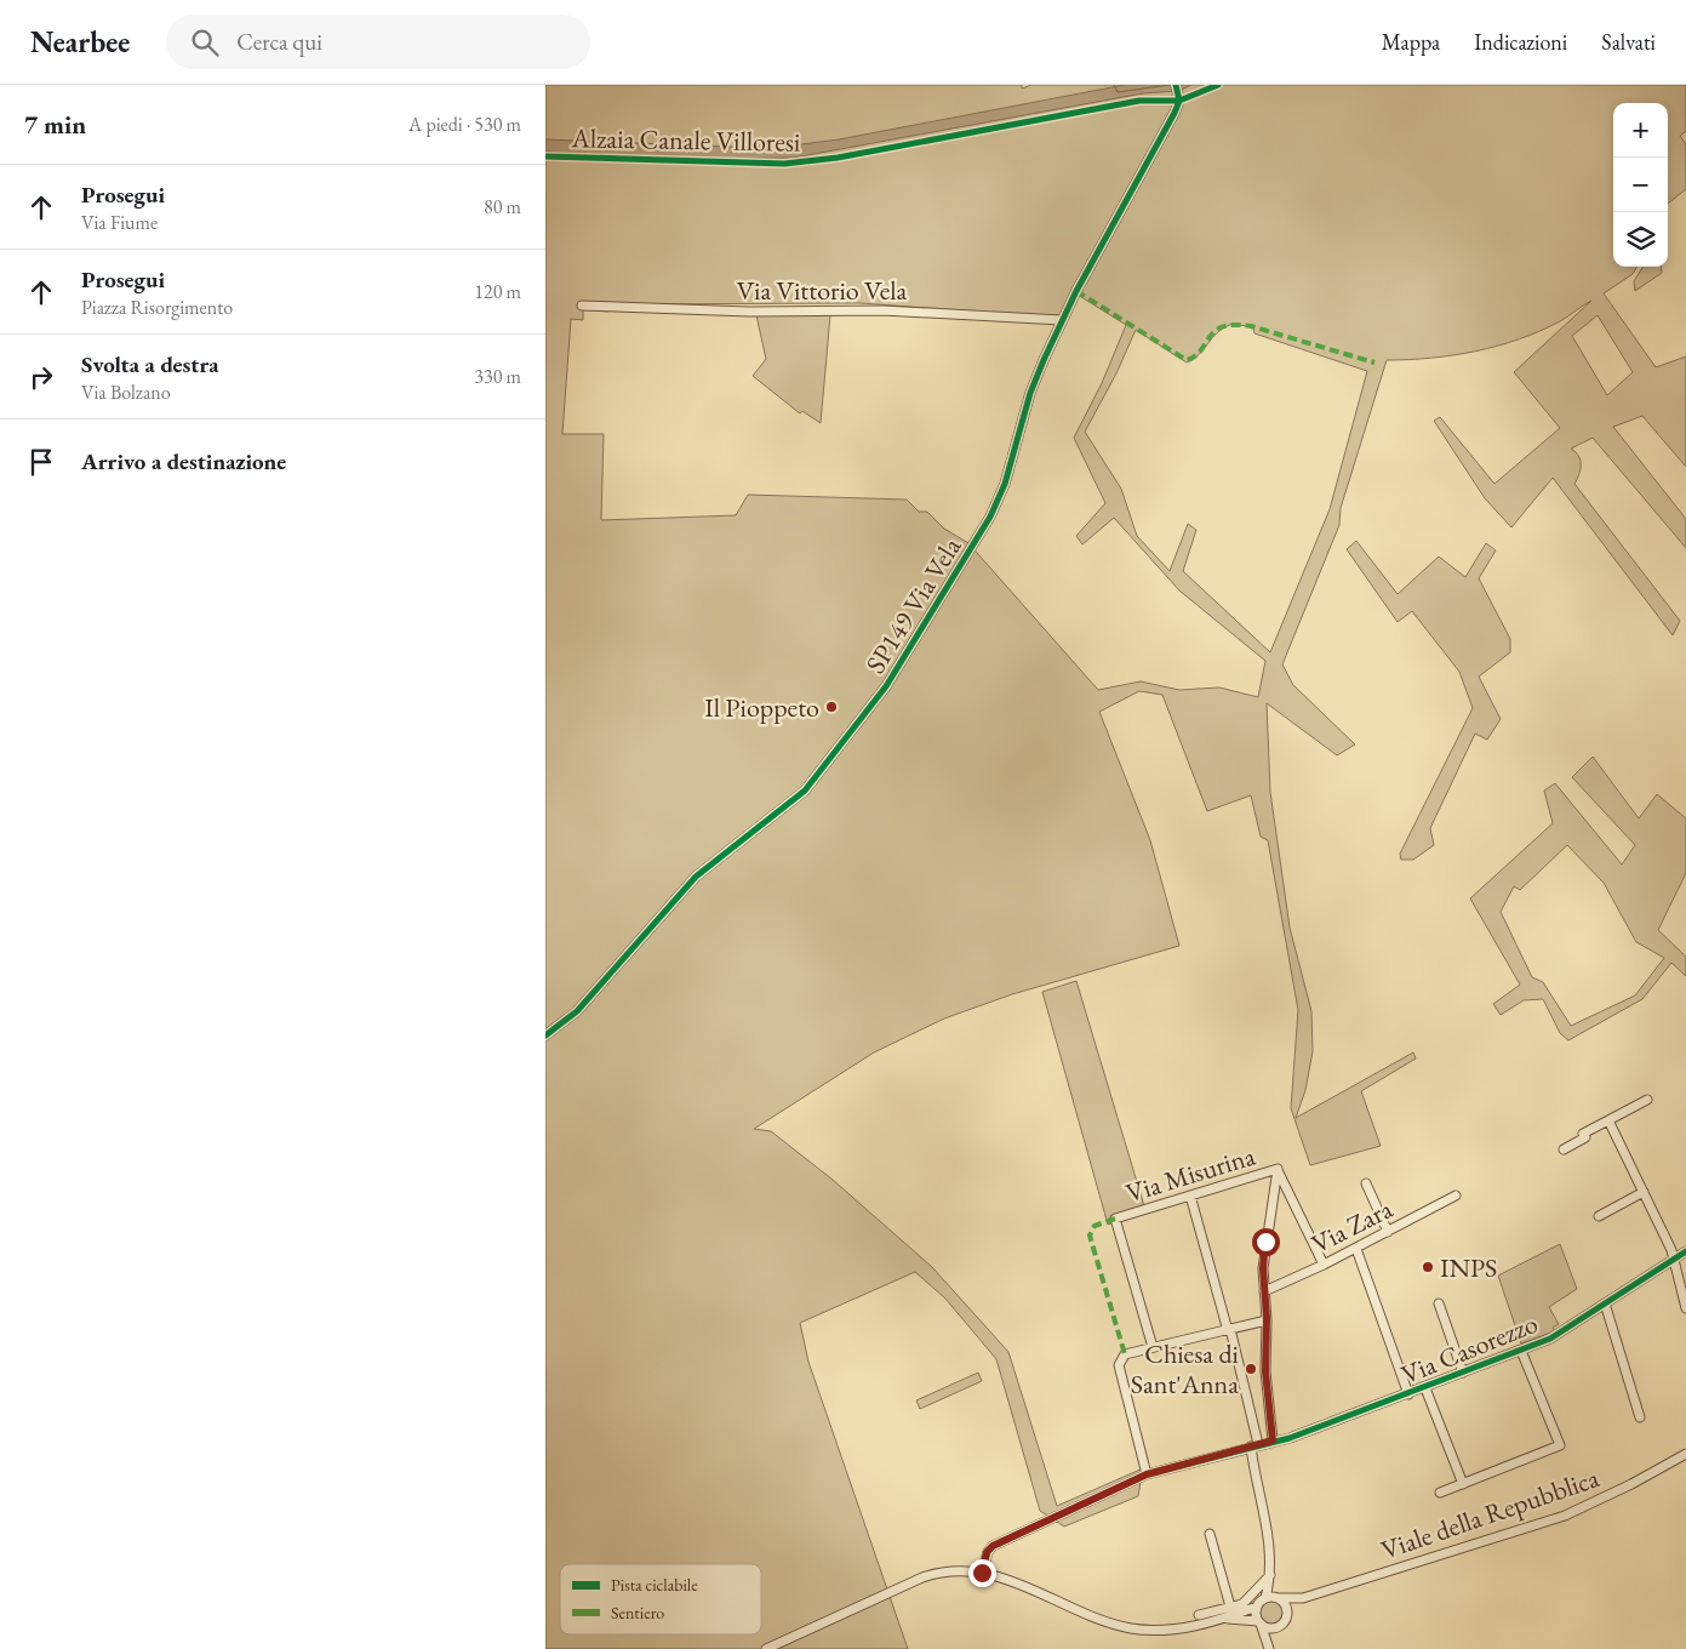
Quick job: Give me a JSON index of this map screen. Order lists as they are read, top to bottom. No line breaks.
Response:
{"streets":{"street":["Via Vittorio Vela","SP149 Via Vela","Via Misurina","Via Zara","Via Casorezzo","Viale della Repubblica"],"cycle path":["Alzaia Canale Villoresi"]},"crossings":[["Via Vittorio Vela","SP149 Via Vela"]],"places":["Il Pioppeto","INPS","Chiesa di Sant'Anna"],"legend":["Pista ciclabile","Sentiero"],"page":{"header":"Nearbee","search":"Cerca qui","nav":["Mappa","Indicazioni","Salvati"],"heading":["7 min","A piedi · 530 m"],"map_buttons":["+","−"],"list":[["Prosegui","Via Fiume","80 m"],["Prosegui","Piazza Risorgimento","120 m"],["Svolta a destra","Via Bolzano","330 m"],"Arrivo a destinazione"]}}
